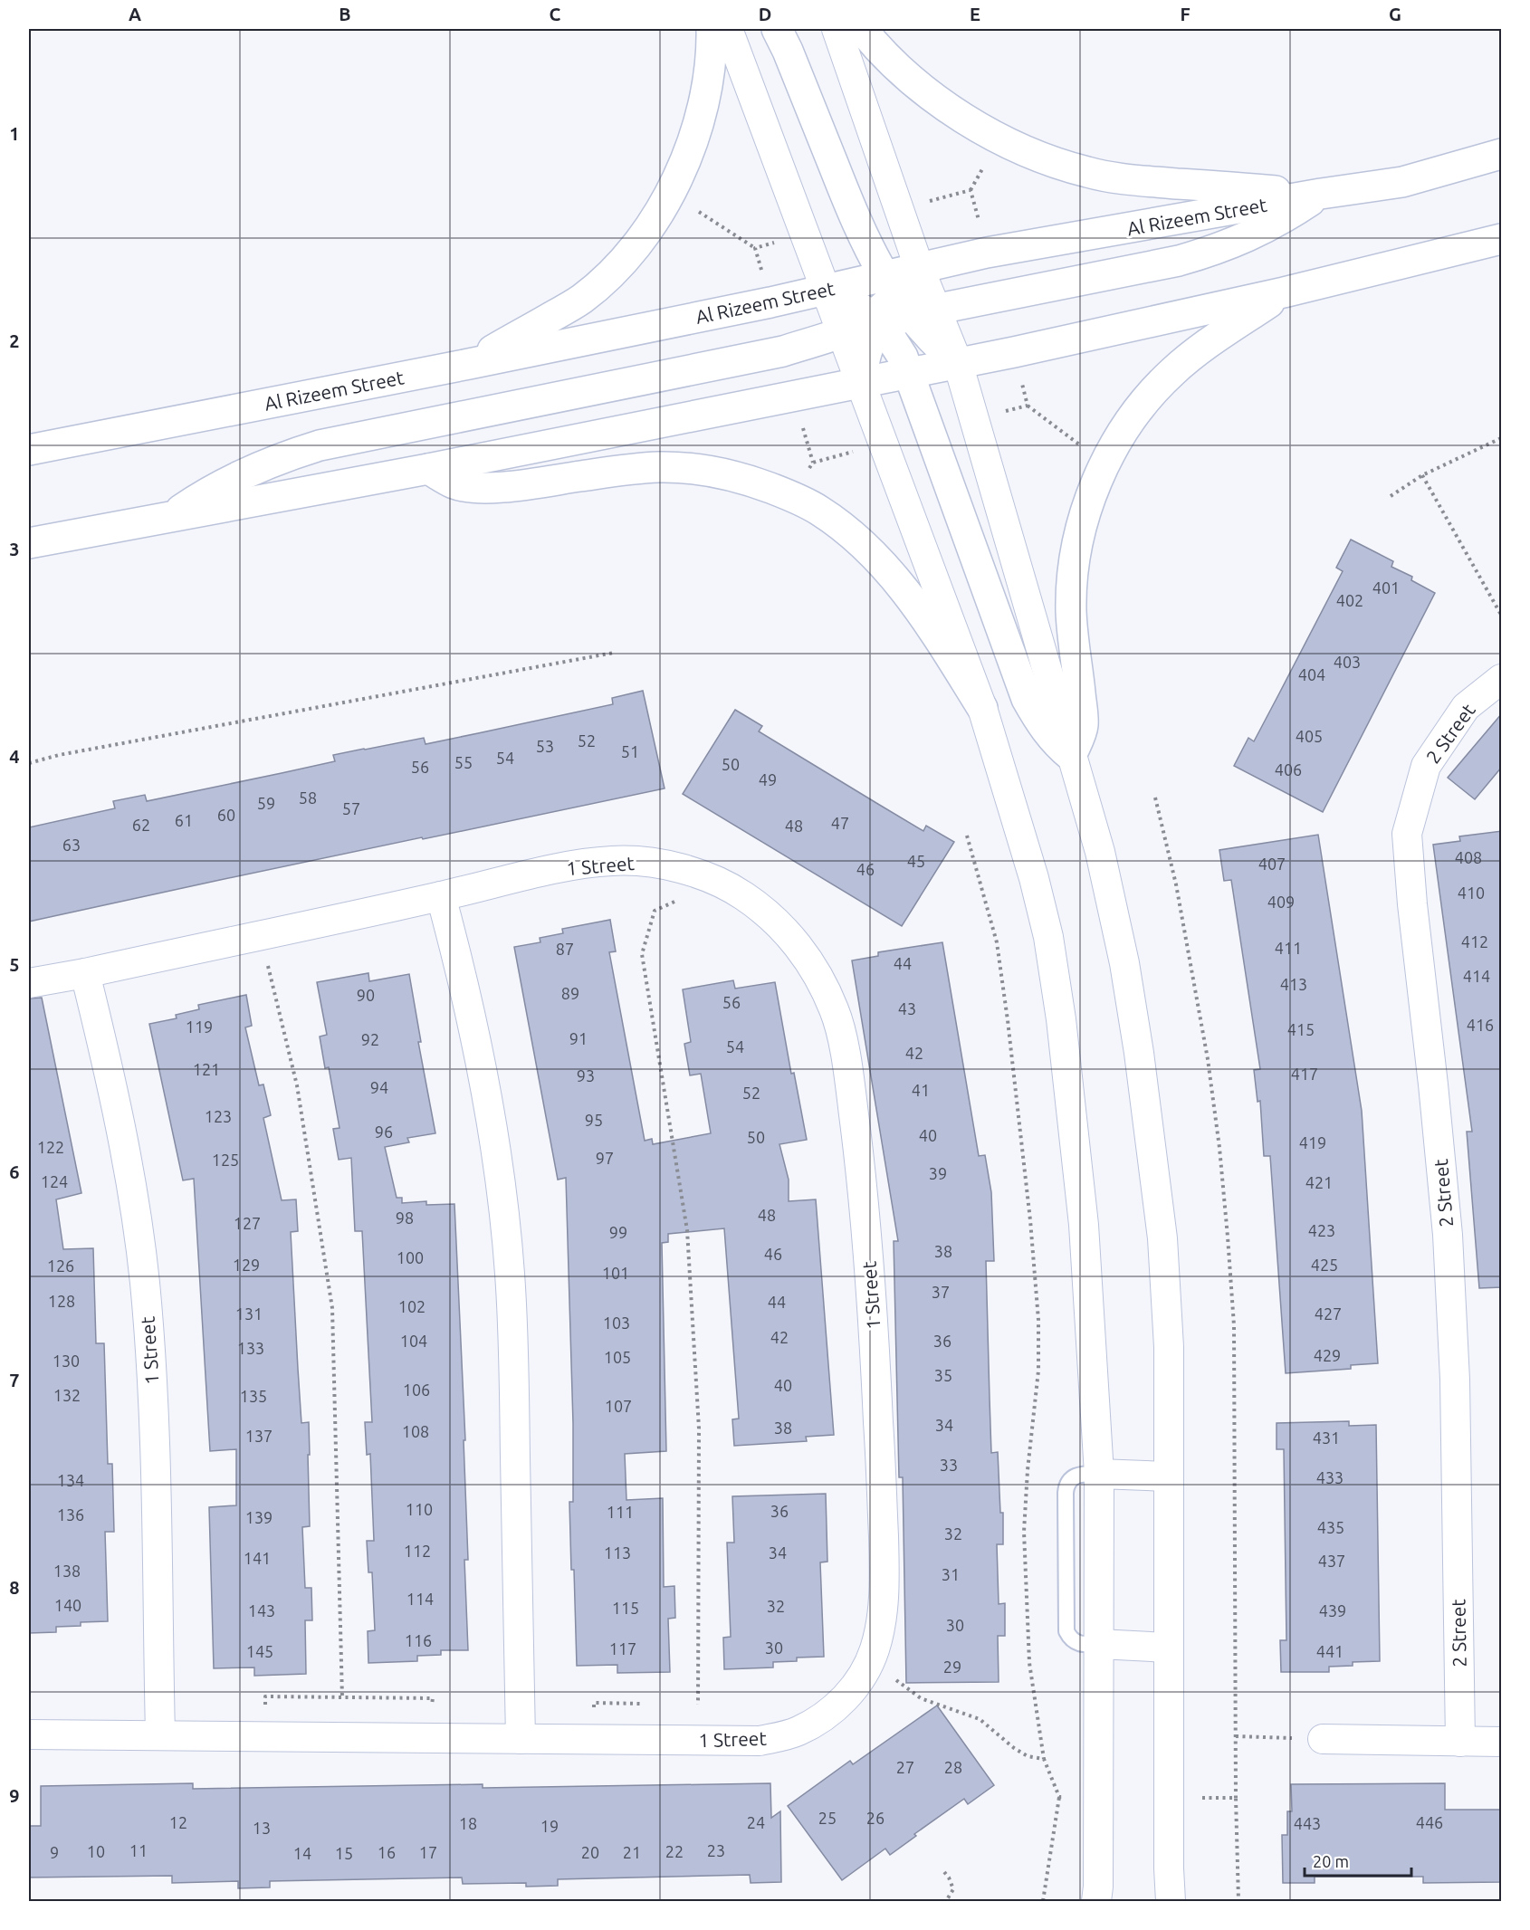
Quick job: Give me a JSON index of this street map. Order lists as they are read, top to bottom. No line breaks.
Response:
{"streets":{"street":["Al Rizeem Street","2 Street","1 Street"]},"house_numbers":["401","402","403","404","405","52","53","51","54","55","50","56","406","49","58","59","57","60","61","47","62","48","63","408","45","407","46","410","409","412","411","87","44","414","413","89","90","56","43","416","119","415","91","92","54","42","121","417","93","94","41","52","123","95","96","40","50","419","122","97","125","39","124","421","48","98","127","423","99","38","46","100","129","425","126","101","37","128","44","102","131","427","103","42","104","36","133","429","105","130","35","40","106","132","135","107","34","38","108","137","431","33","433","134","110","36","111","136","139","435","32","112","113","34","141","437","138","31","114","140","32","115","143","439","30","116","30","117","145","441","29","27","28","25","26","12","24","446","18","443","19","13","11","23","10","22","9","16","17","20","21","14","15"],"scale_bar":"20 m","grid":{"columns":["A","B","C","D","E","F","G"],"rows":["1","2","3","4","5","6","7","8","9"]}}
